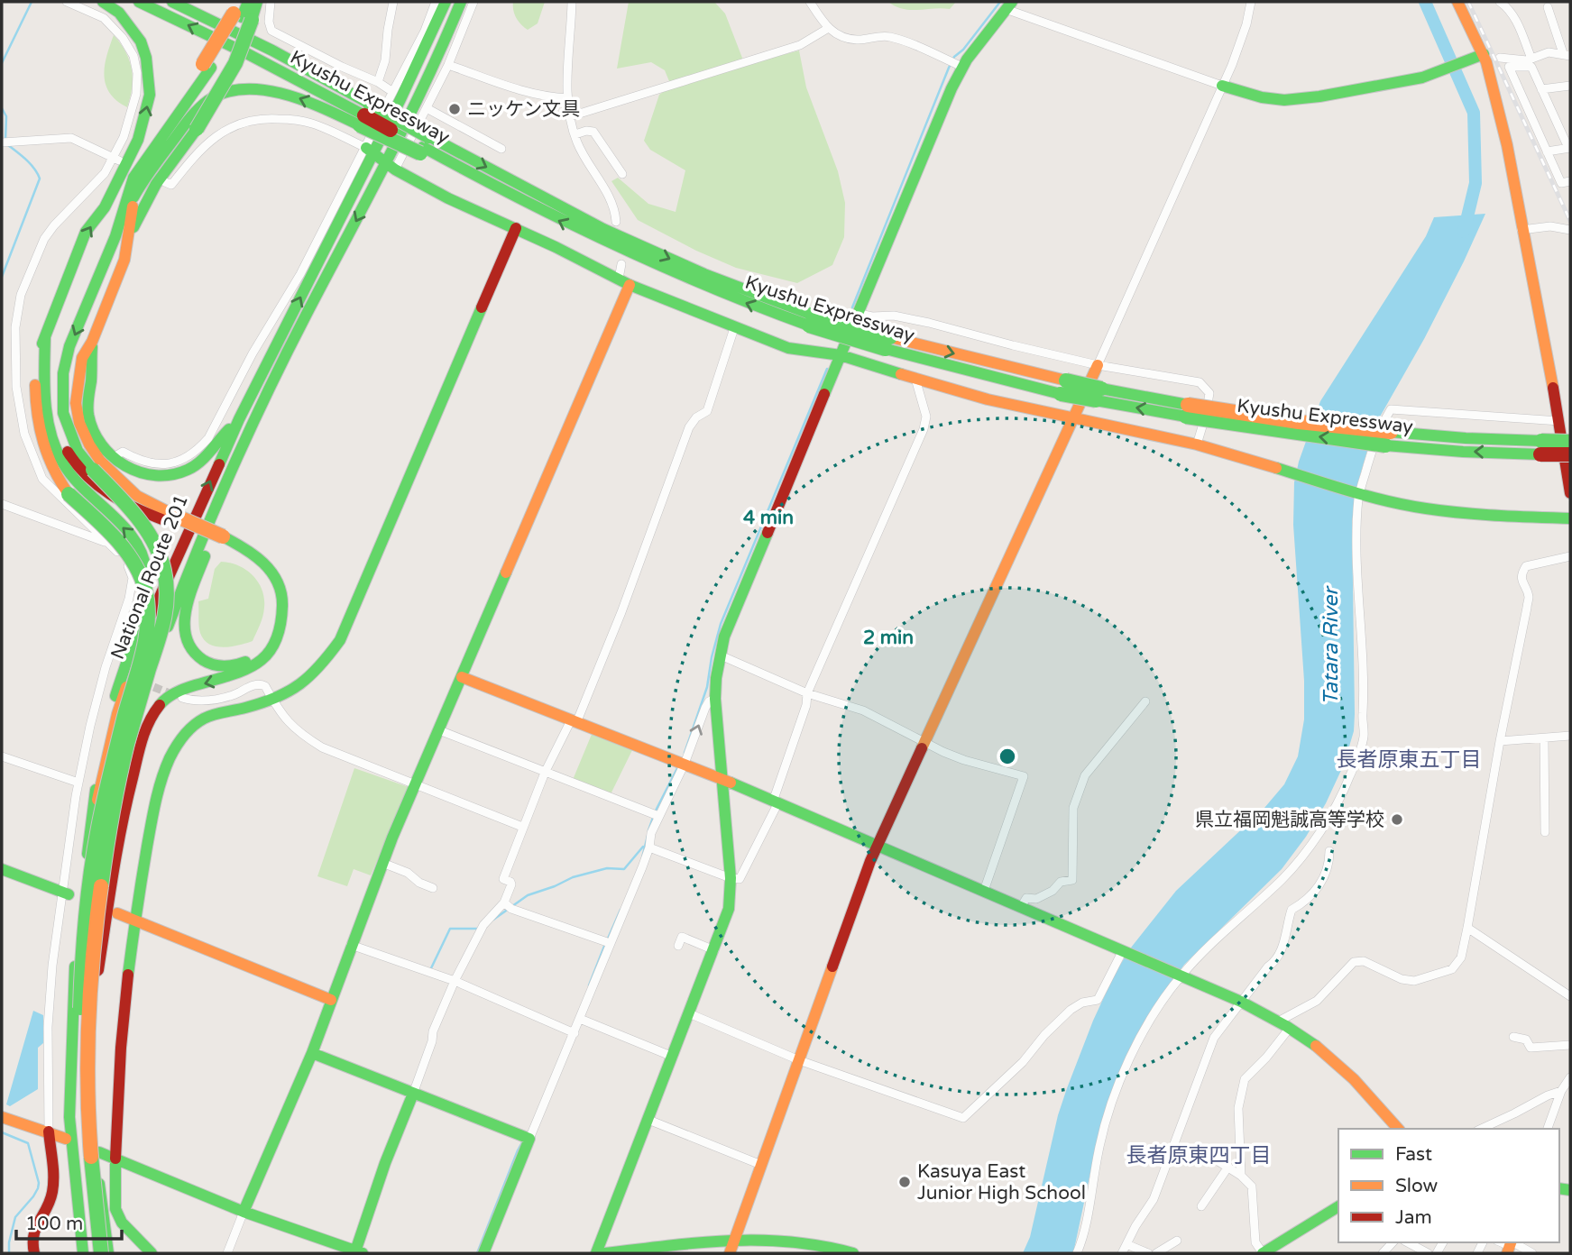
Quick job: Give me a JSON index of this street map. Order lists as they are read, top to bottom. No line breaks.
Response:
{"streets":{"main road":["Kyushu Expressway","National Route 201"]},"districts":["長者原東五丁目","長者原東四丁目"],"water":["Tatara River"],"places":["ニッケン文具","県立福岡魁誠高等学校","Kasuya East Junior High School"],"legend":["Fast","Slow","Jam"],"scale_bar":"100 m","rings":["4 min","2 min"]}
